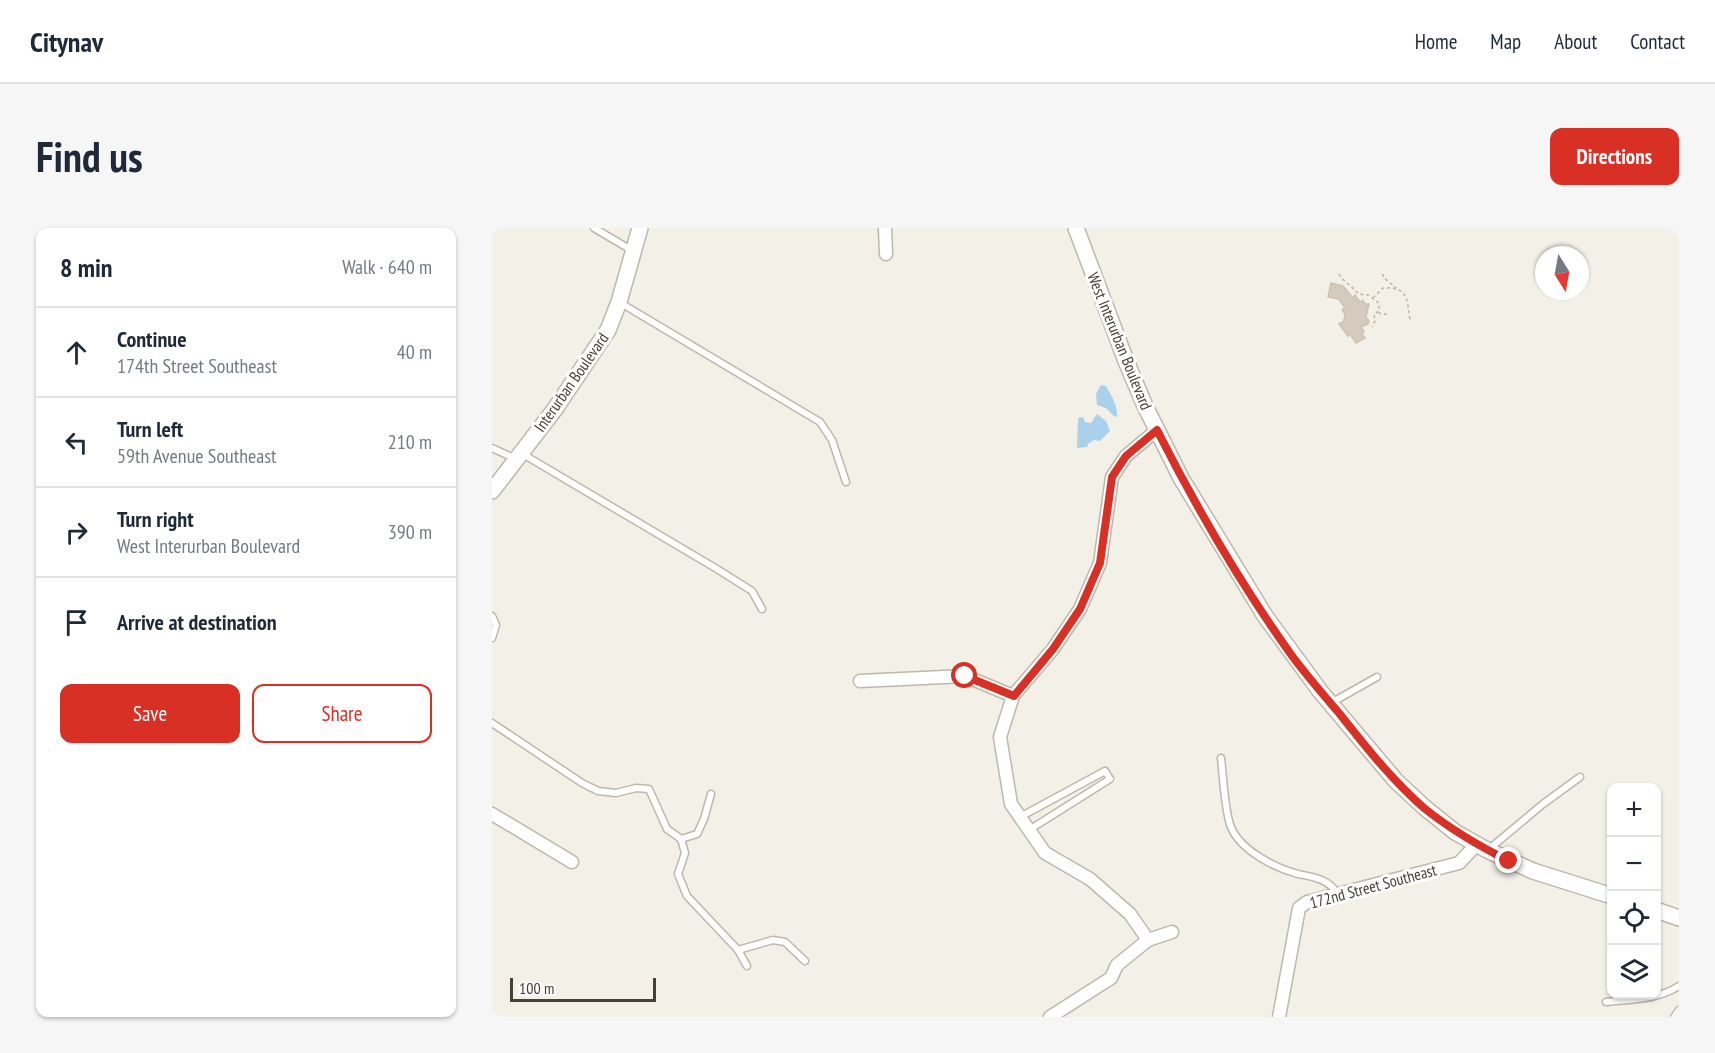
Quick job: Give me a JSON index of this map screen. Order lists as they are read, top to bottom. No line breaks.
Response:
{"streets":{"street":["West Interurban Boulevard","Interurban Boulevard","172nd Street Southeast"]},"crossings":[["West Interurban Boulevard","172nd Street Southeast"]],"scale_bar":"100 m","north":"bottom","page":{"header":"Citynav","nav":["Home","Map","About","Contact"],"buttons":["Directions",["Save","Share"]],"title":"Find us","heading":["8 min","Walk · 640 m"],"list":[["Continue","174th Street Southeast","40 m"],["Turn left","59th Avenue Southeast","210 m"],["Turn right","West Interurban Boulevard","390 m"],"Arrive at destination"],"map_buttons":["+","−"],"scale":"100 m"}}
